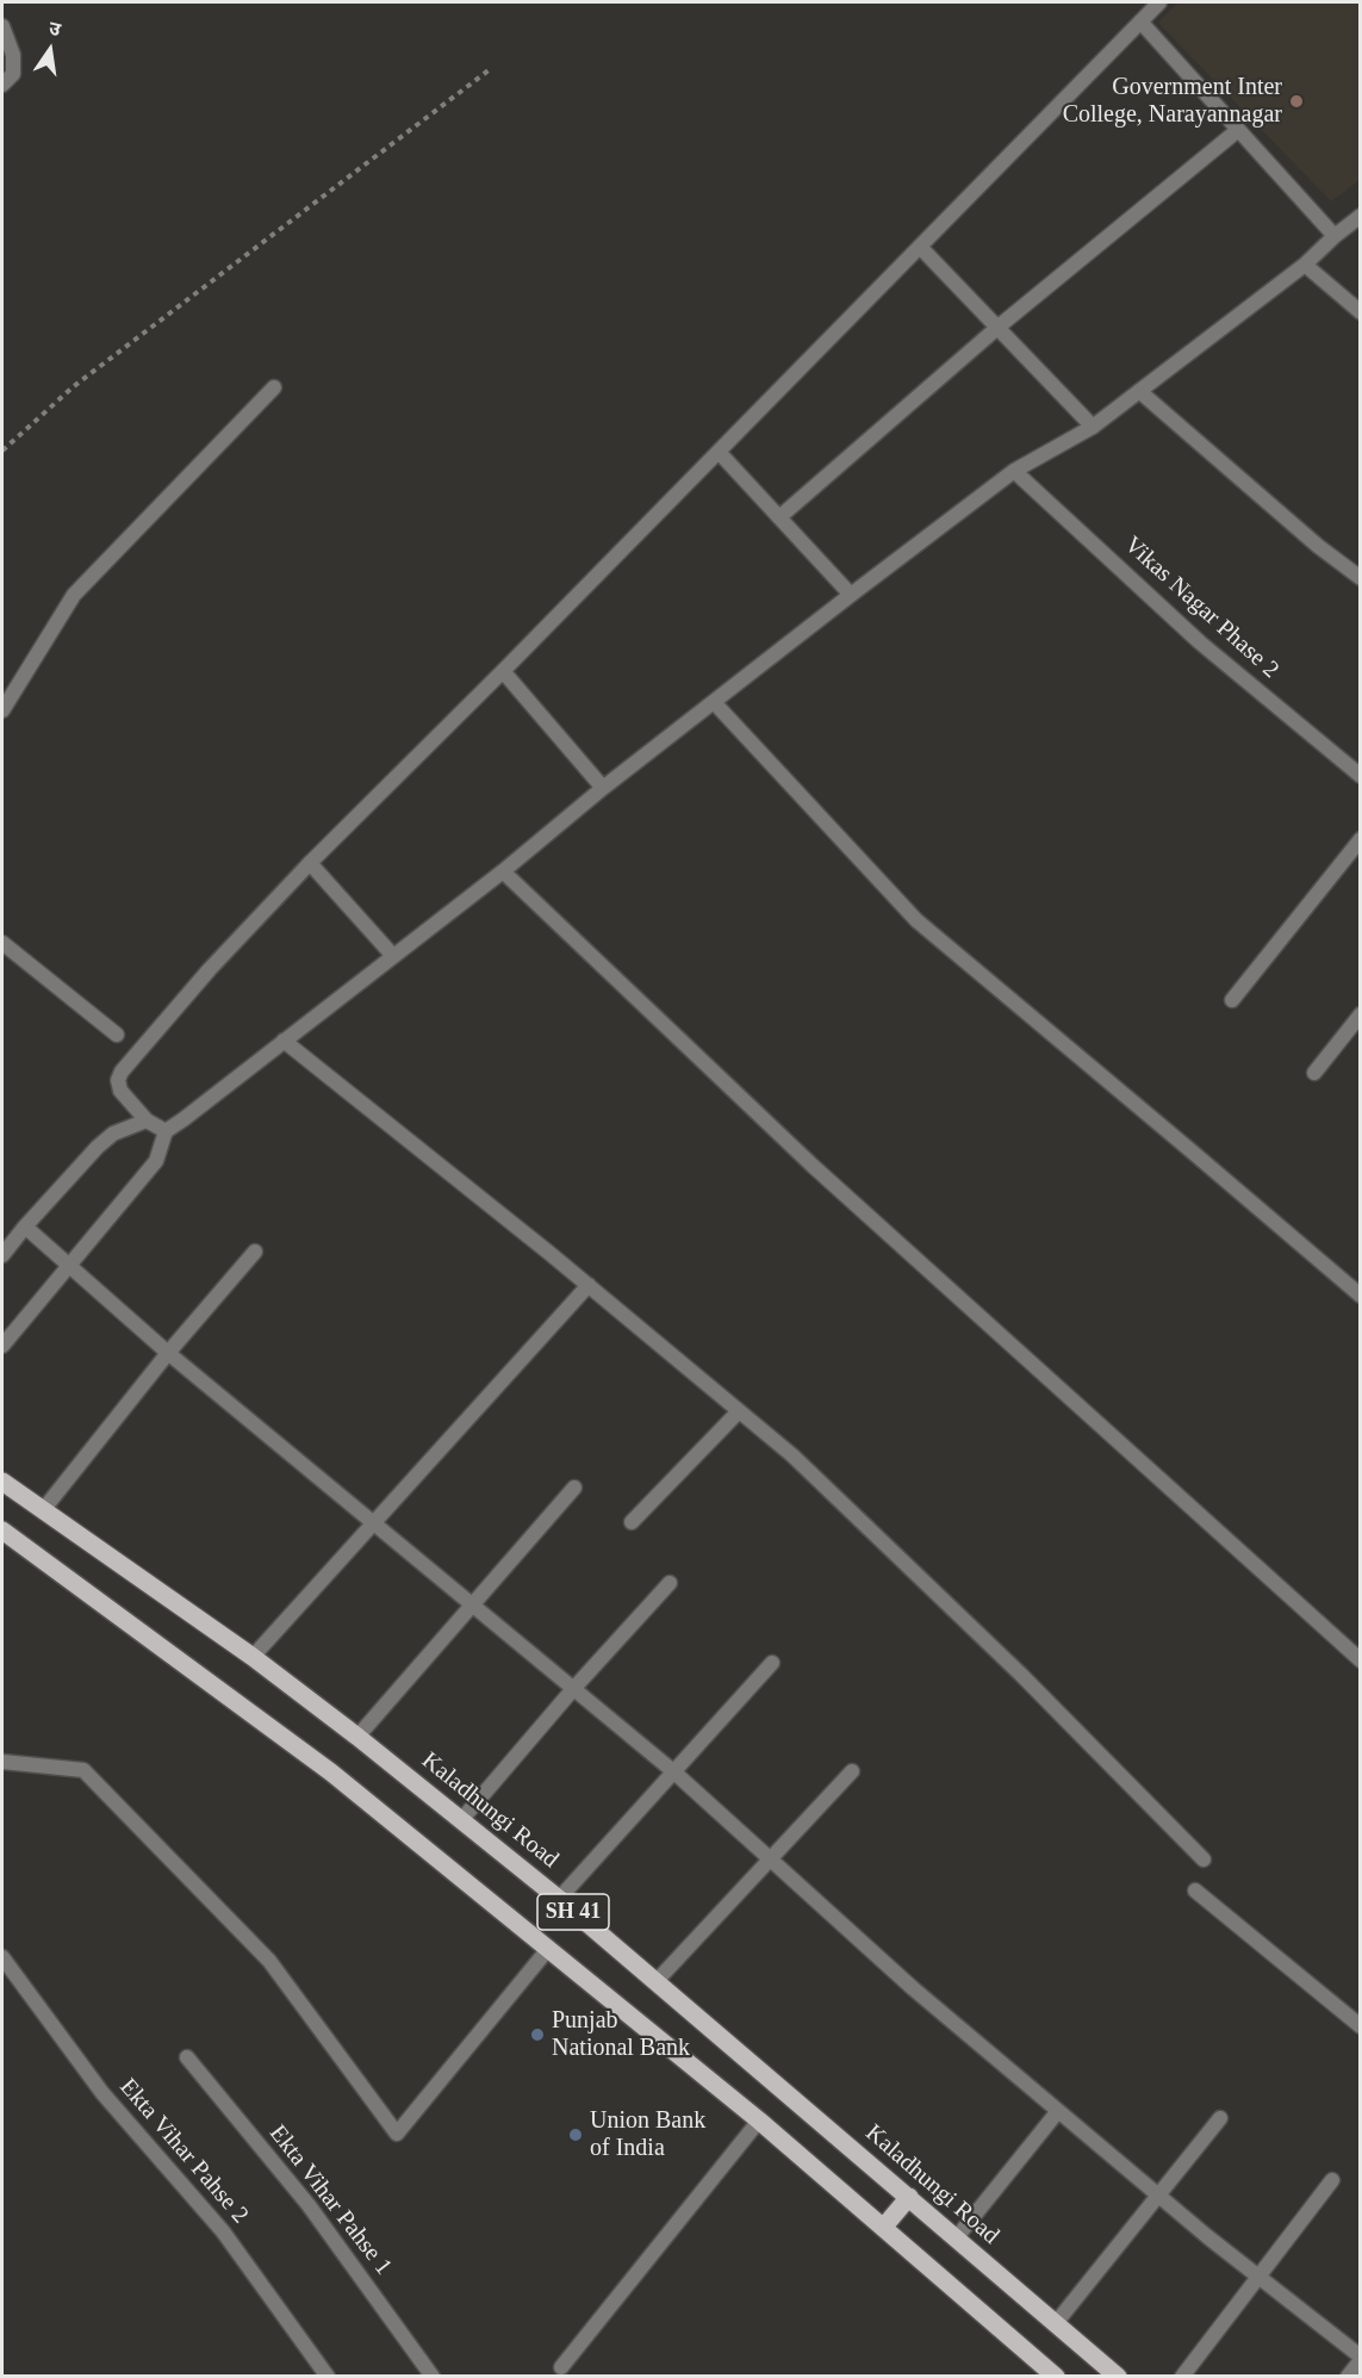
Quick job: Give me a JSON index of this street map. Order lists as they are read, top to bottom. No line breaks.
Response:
{"streets":{"main road":["Kaladhungi Road","SH 41"],"street":["Vikas Nagar Phase 2","Ekta Vihar Pahse 2","Ekta Vihar Pahse 1"]},"places":["Government Inter College, Narayannagar","Punjab National Bank","Union Bank of India"],"north":"top"}
